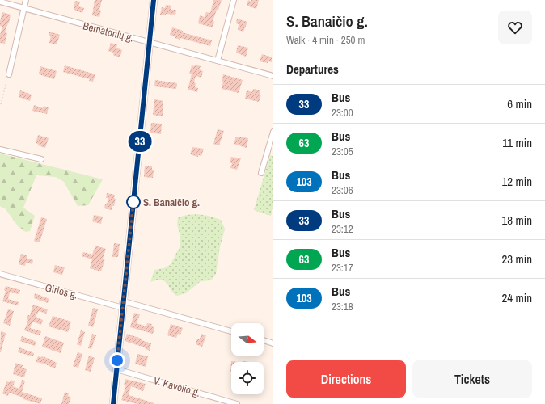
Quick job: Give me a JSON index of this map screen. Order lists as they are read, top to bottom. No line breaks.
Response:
{"streets":{"street":["Bernatonių g.","Girios g.","V. Kavolio g."]},"places":["S. Banaičio g."],"lines":["bus line 33"],"north":"right","page":{"on_map":"33","heading":[["S. Banaičio g.","Walk · 4 min · 250 m"],"Departures"],"list":[{"mark":"33","name":"Bus","note":"23:00","value":"6 min"},{"mark":"63","name":"Bus","note":"23:05","value":"11 min"},{"mark":"103","name":"Bus","note":"23:06","value":"12 min"},{"mark":"33","name":"Bus","note":"23:12","value":"18 min"},{"mark":"63","name":"Bus","note":"23:17","value":"23 min"},{"mark":"103","name":"Bus","note":"23:18","value":"24 min"}],"buttons":["Directions","Tickets"]}}
